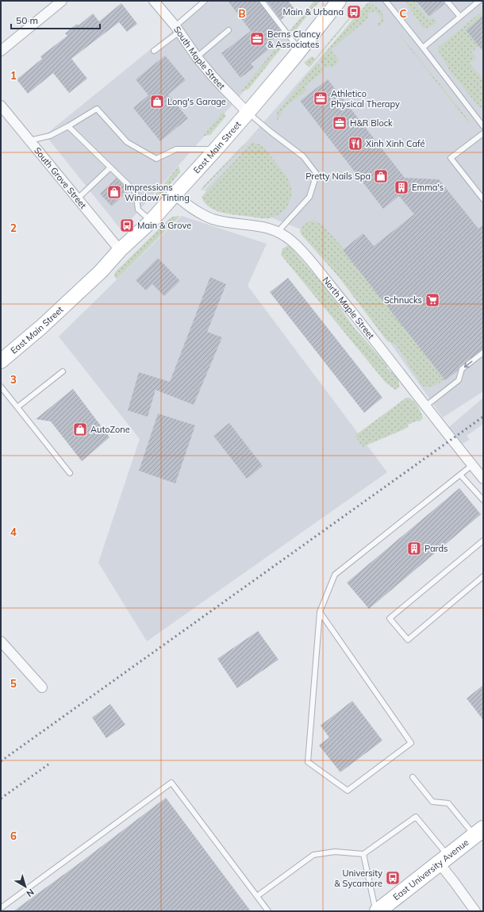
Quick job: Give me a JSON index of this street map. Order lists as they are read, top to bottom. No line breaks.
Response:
{"streets":{"main road":["East Main Street","East University Avenue"],"street":["South Maple Street","South Grove Street","North Maple Street"]},"crossings":[["South Maple Street","East Main Street"],["East Main Street","South Grove Street"],["East Main Street","North Maple Street"]],"places":{"bus stop":["Main & Urbana","Main & Grove","University & Sycamore"],"office":["Berns Clancy & Associates","Athletico Physical Therapy","H&R Block"],"shop":["Long's Garage","Pretty Nails Spa","Impressions Window Tinting","AutoZone"],"restaurant":["Xinh Xinh Café"],"building":["Emma's","Pards"],"supermarket":["Schnucks"]},"scale_bar":"50 m","north":"bottom right","grid":{"columns":["B","C"],"rows":["1","2","3","4","5","6"]}}
